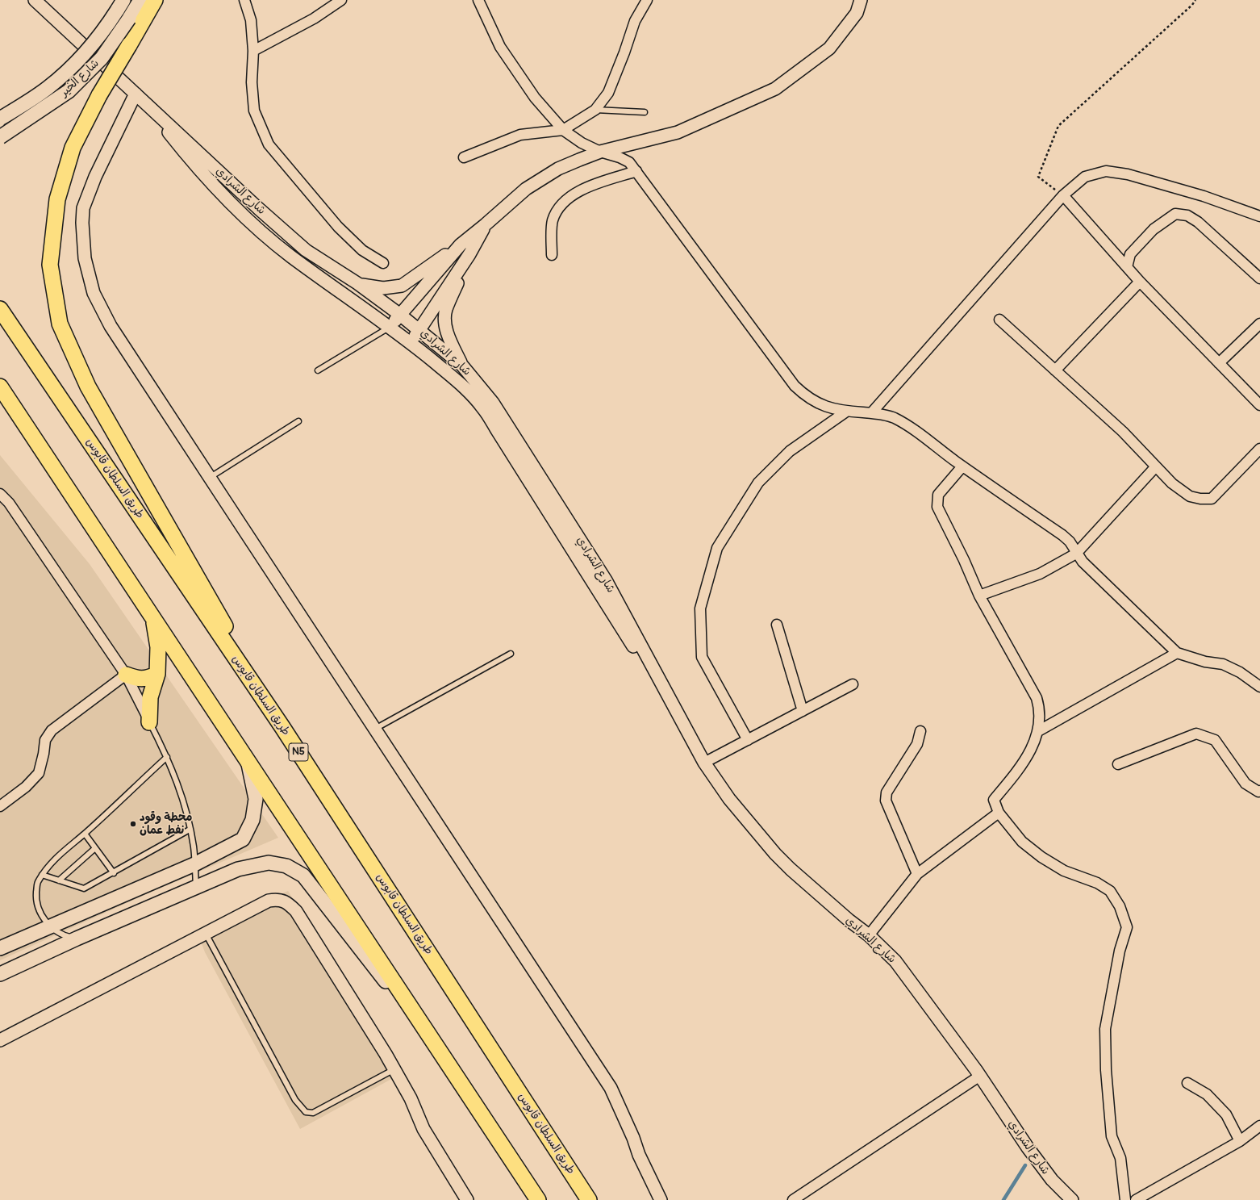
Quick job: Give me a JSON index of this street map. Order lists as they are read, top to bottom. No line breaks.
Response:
{"streets":{"highway":["طريق السلطان قابوس","N5"],"main road":["شارع الخير"],"street":["شارع الشرادي"]},"places":["محطة وقود نفط عمان"]}
